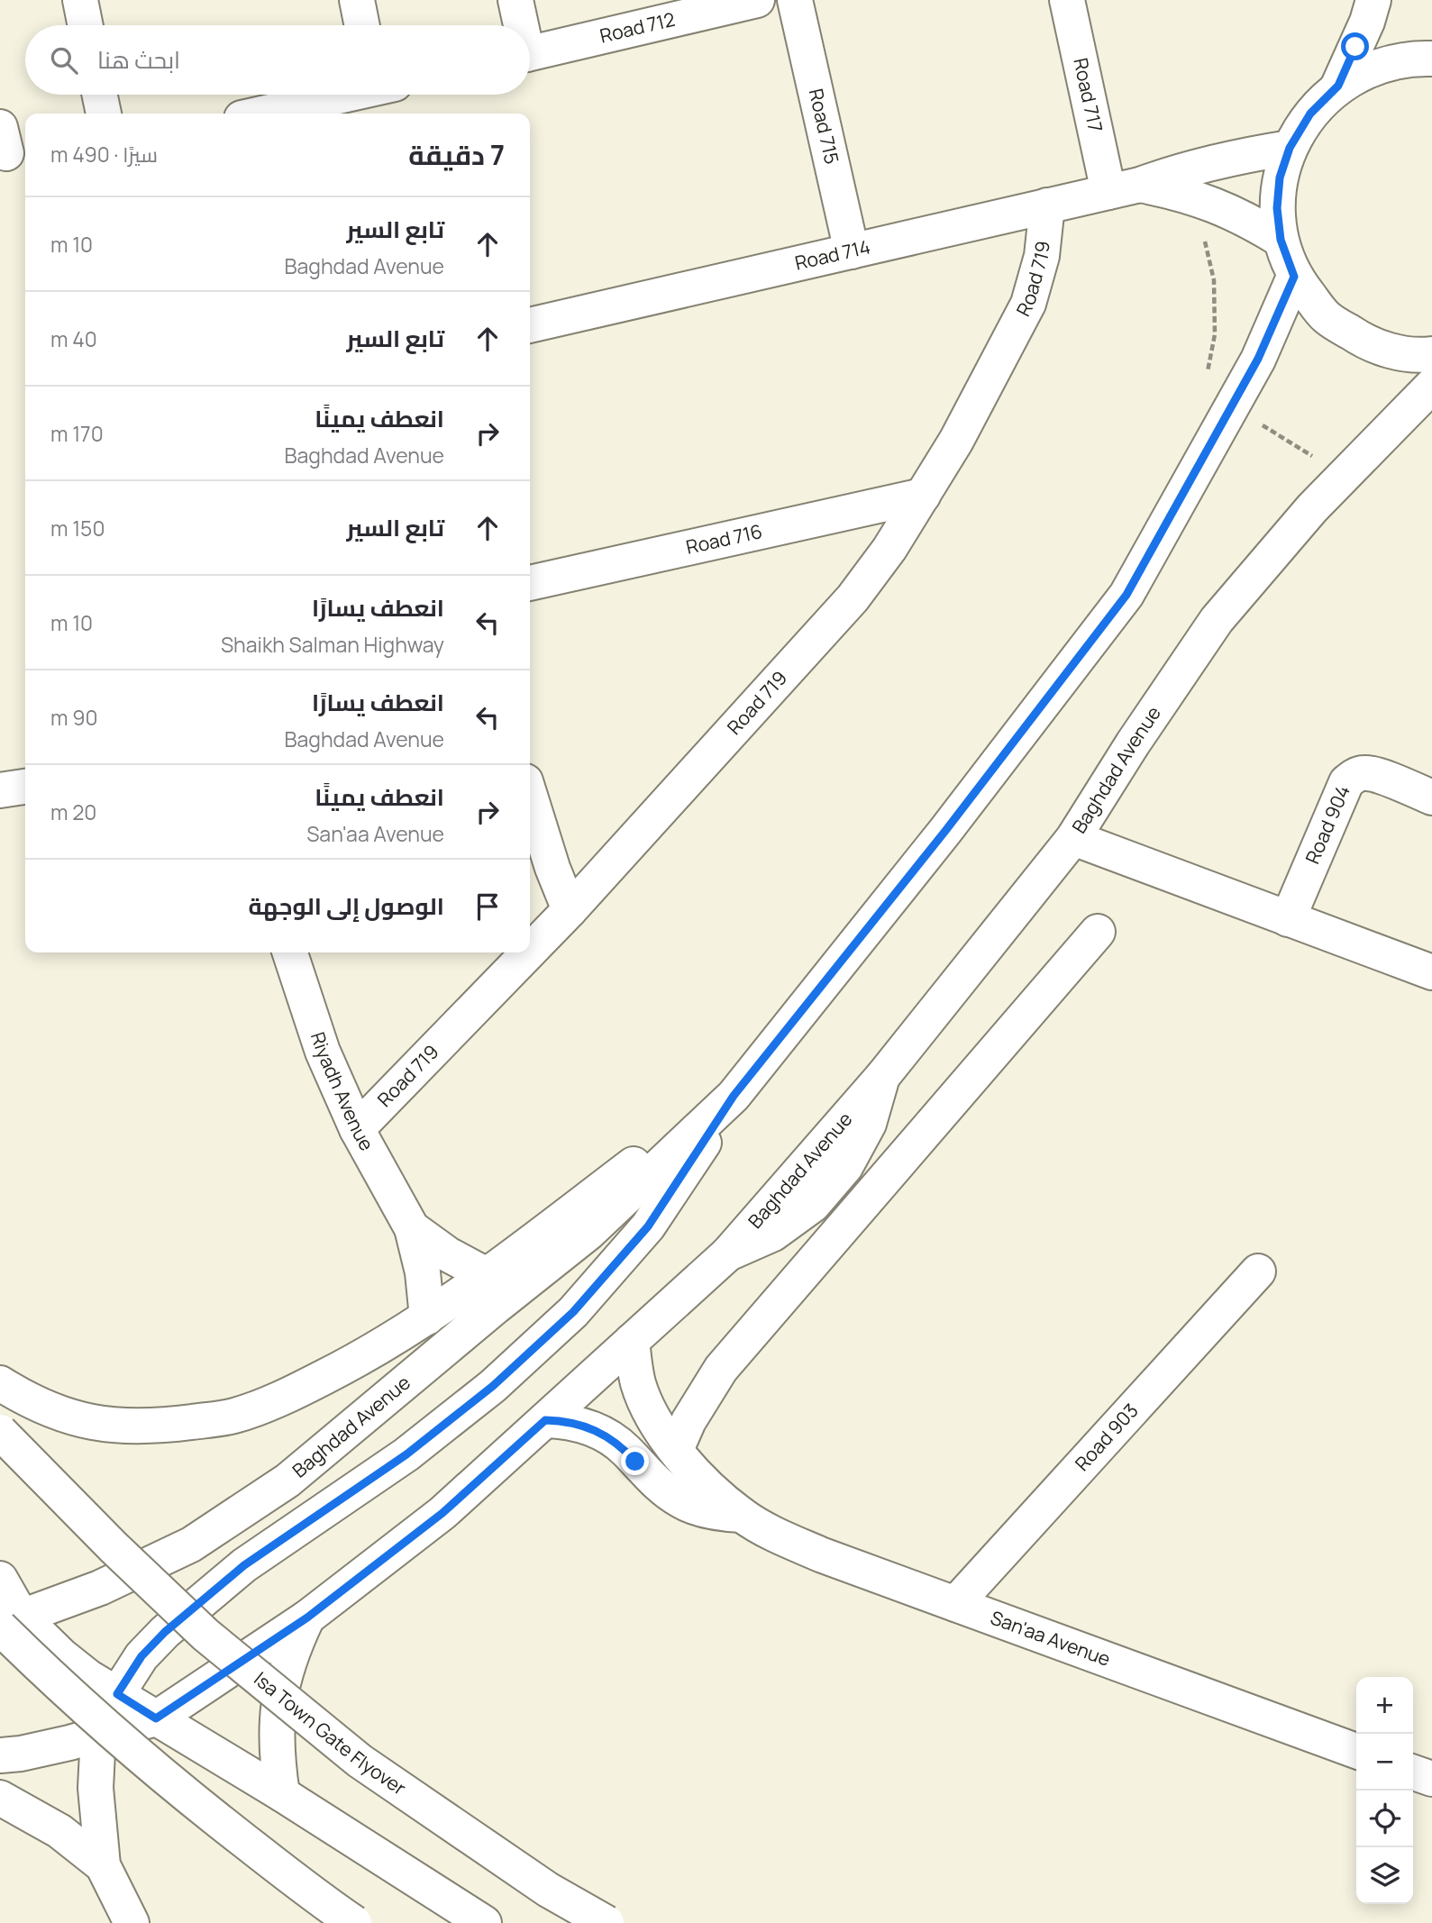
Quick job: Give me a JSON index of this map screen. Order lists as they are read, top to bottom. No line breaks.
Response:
{"streets":{"main road":["Road 712","Road 717","Road 715","Road 714","Road 719","Road 716","Baghdad Avenue","Road 904","Riyadh Avenue","Road 903","San'aa Avenue","Isa Town Gate Flyover"]},"crossings":[["Road 717","Road 714"],["Road 715","Road 714"],["Road 714","Road 719"],["Road 719","Road 716"],["Road 719","Riyadh Avenue"],["Baghdad Avenue","San'aa Avenue"],["Road 903","San'aa Avenue"]],"page":{"search":"ابحث هنا","heading":["7 دقيقة","سيرًا · 490 m"],"list":[["تابع السير","Baghdad Avenue","10 m"],["تابع السير","40 m"],["انعطف يمينًا","Baghdad Avenue","170 m"],["تابع السير","150 m"],["انعطف يسارًا","Shaikh Salman Highway","10 m"],["انعطف يسارًا","Baghdad Avenue","90 m"],["انعطف يمينًا","San'aa Avenue","20 m"],"الوصول إلى الوجهة"],"map_buttons":["+","−"]}}
